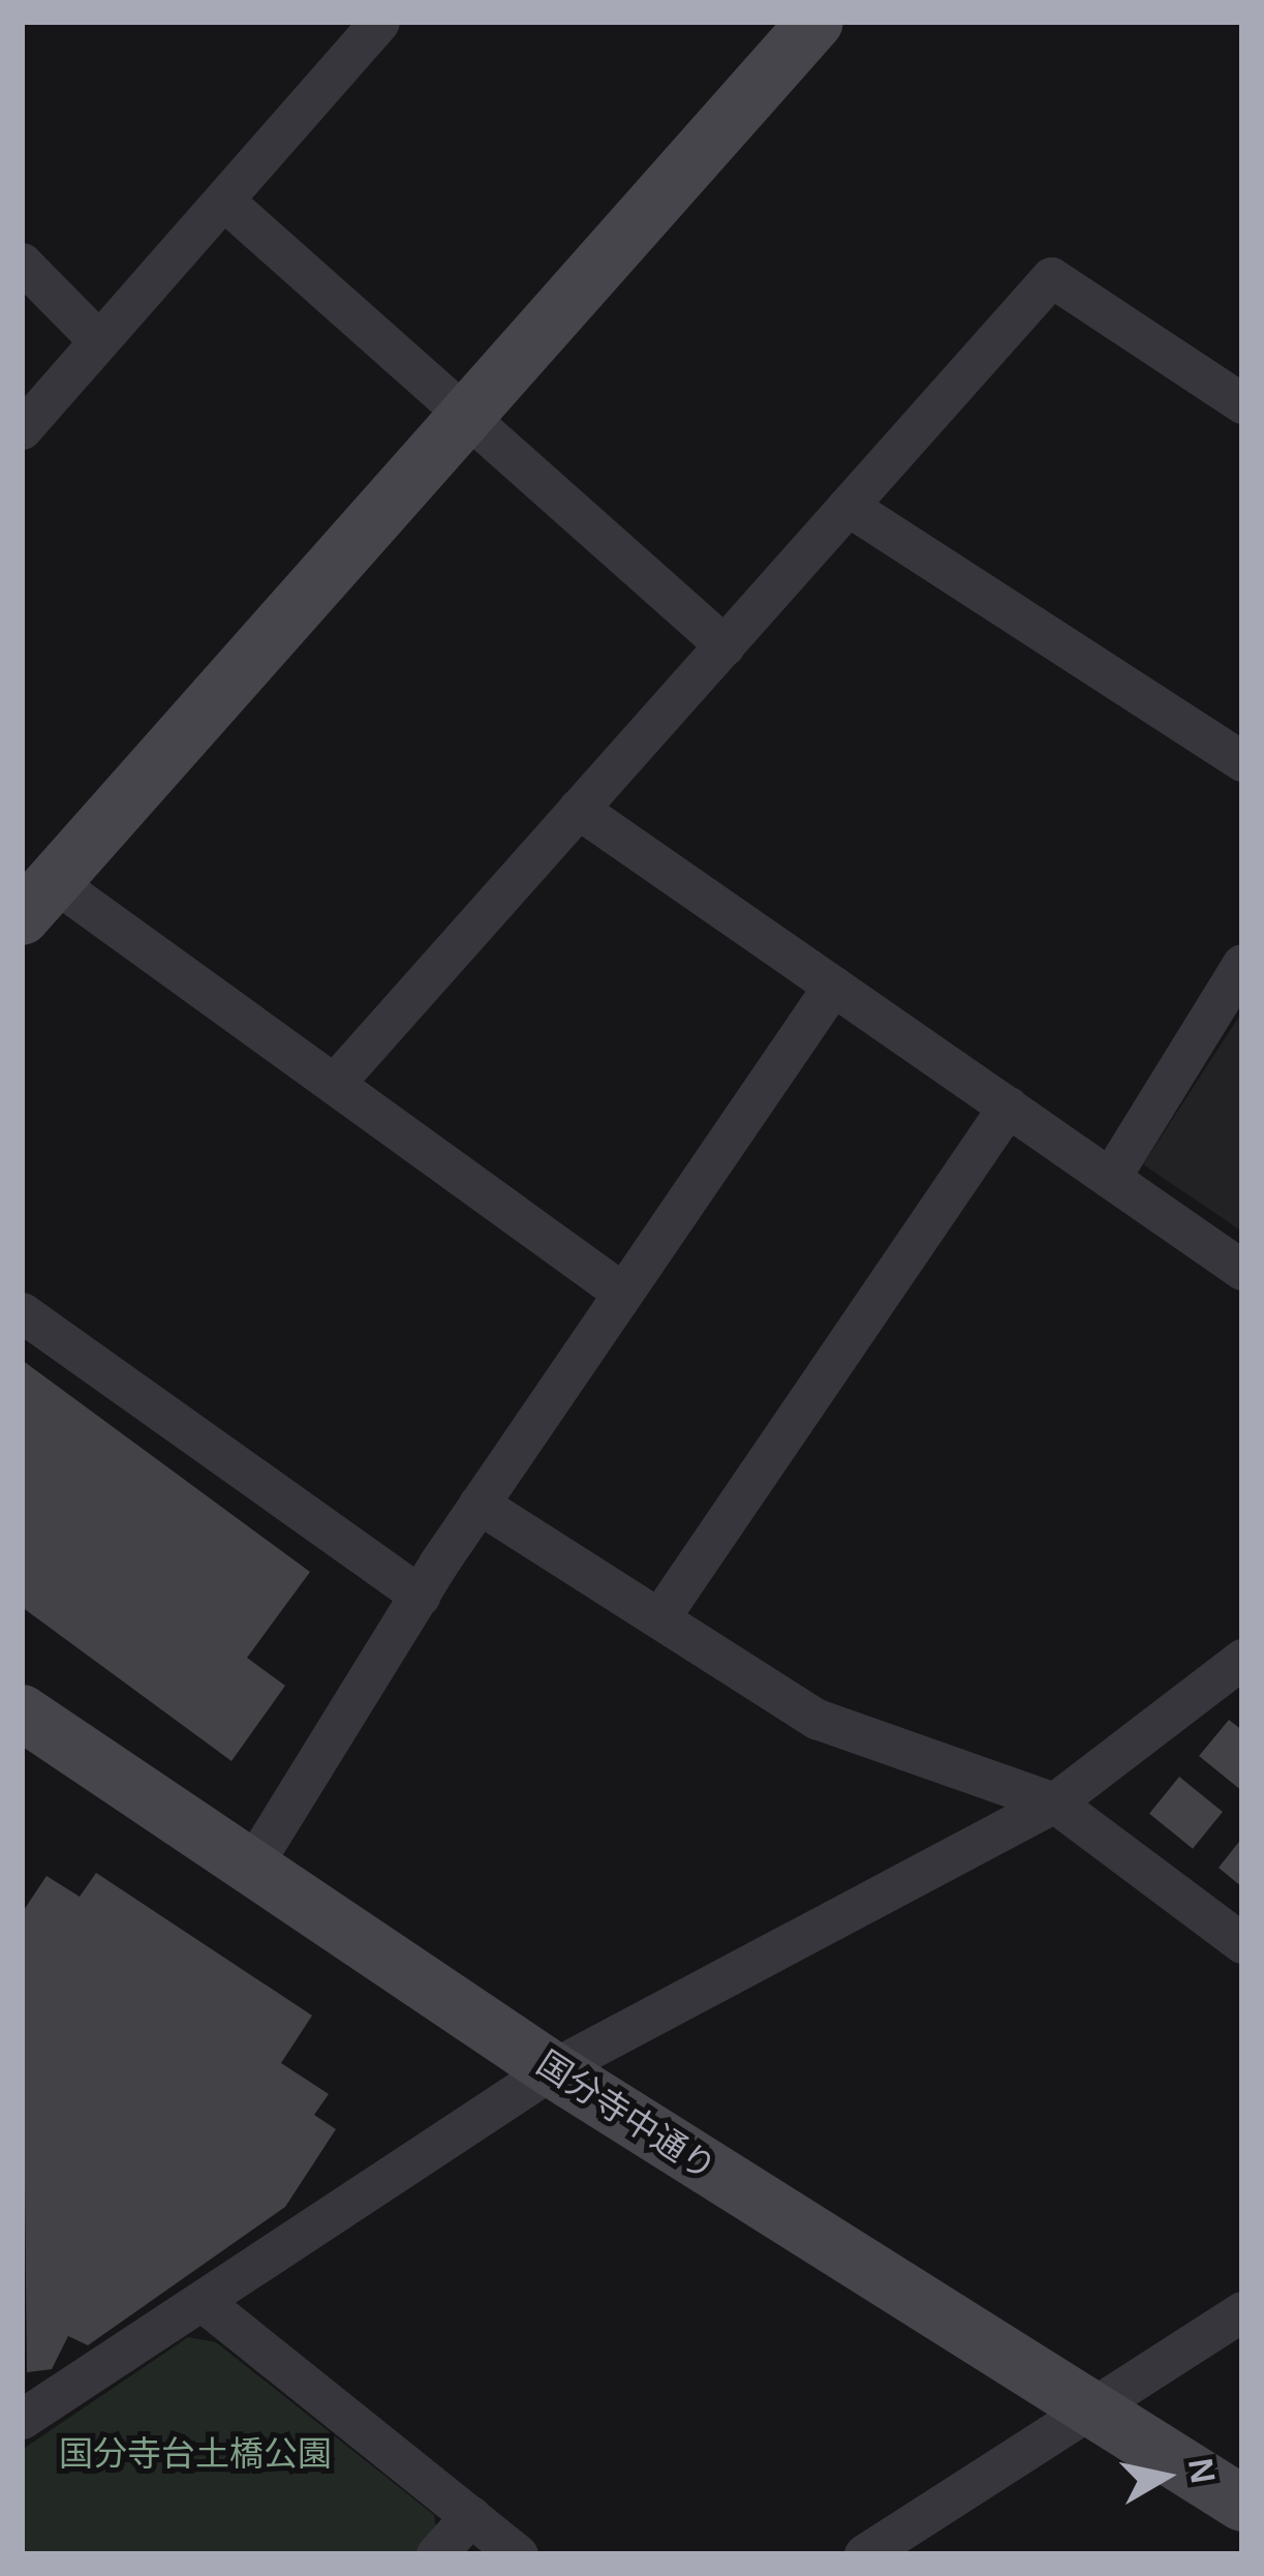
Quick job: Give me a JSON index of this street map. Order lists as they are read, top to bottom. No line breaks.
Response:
{"streets":{"street":["国分寺中通り"]},"parks":["国分寺台土橋公園"],"north":"right"}
